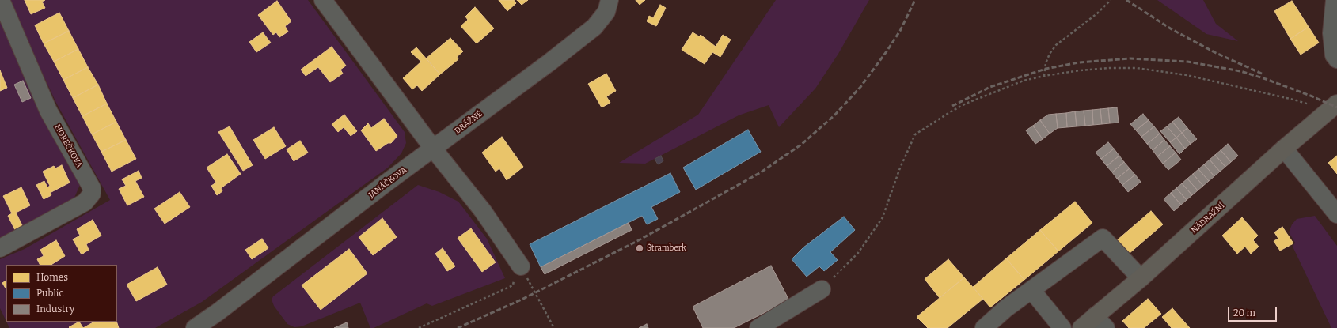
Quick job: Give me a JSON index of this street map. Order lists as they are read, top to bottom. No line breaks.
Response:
{"streets":{"main road":["NÁDRAŽNÍ"],"street":["DRÁŽNÉ","HOREČKOVA","JANÁČKOVA"]},"crossings":[["DRÁŽNÉ","JANÁČKOVA"]],"places":["Štramberk"],"legend":["Homes","Public","Industry"],"scale_bar":"20 m"}
